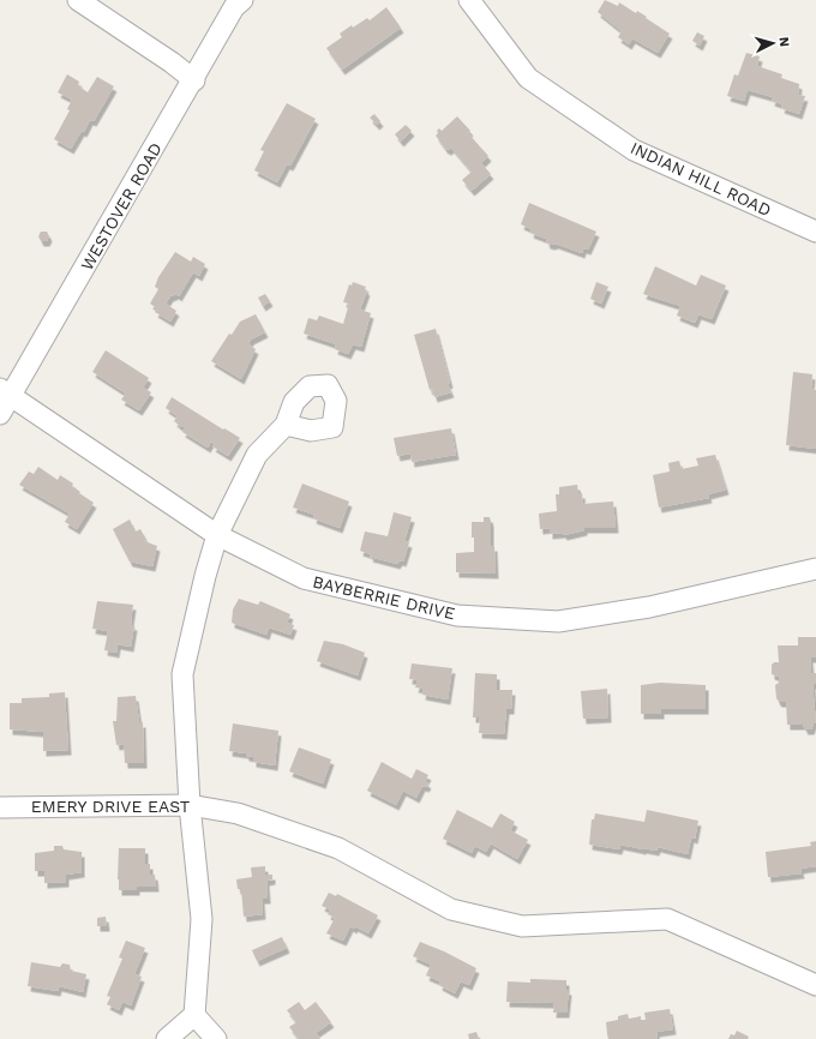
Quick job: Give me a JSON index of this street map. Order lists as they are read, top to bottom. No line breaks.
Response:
{"streets":{"street":["INDIAN HILL ROAD","WESTOVER ROAD","BAYBERRIE DRIVE","EMERY DRIVE EAST"]},"crossings":[["WESTOVER ROAD","BAYBERRIE DRIVE"]],"north":"right"}
